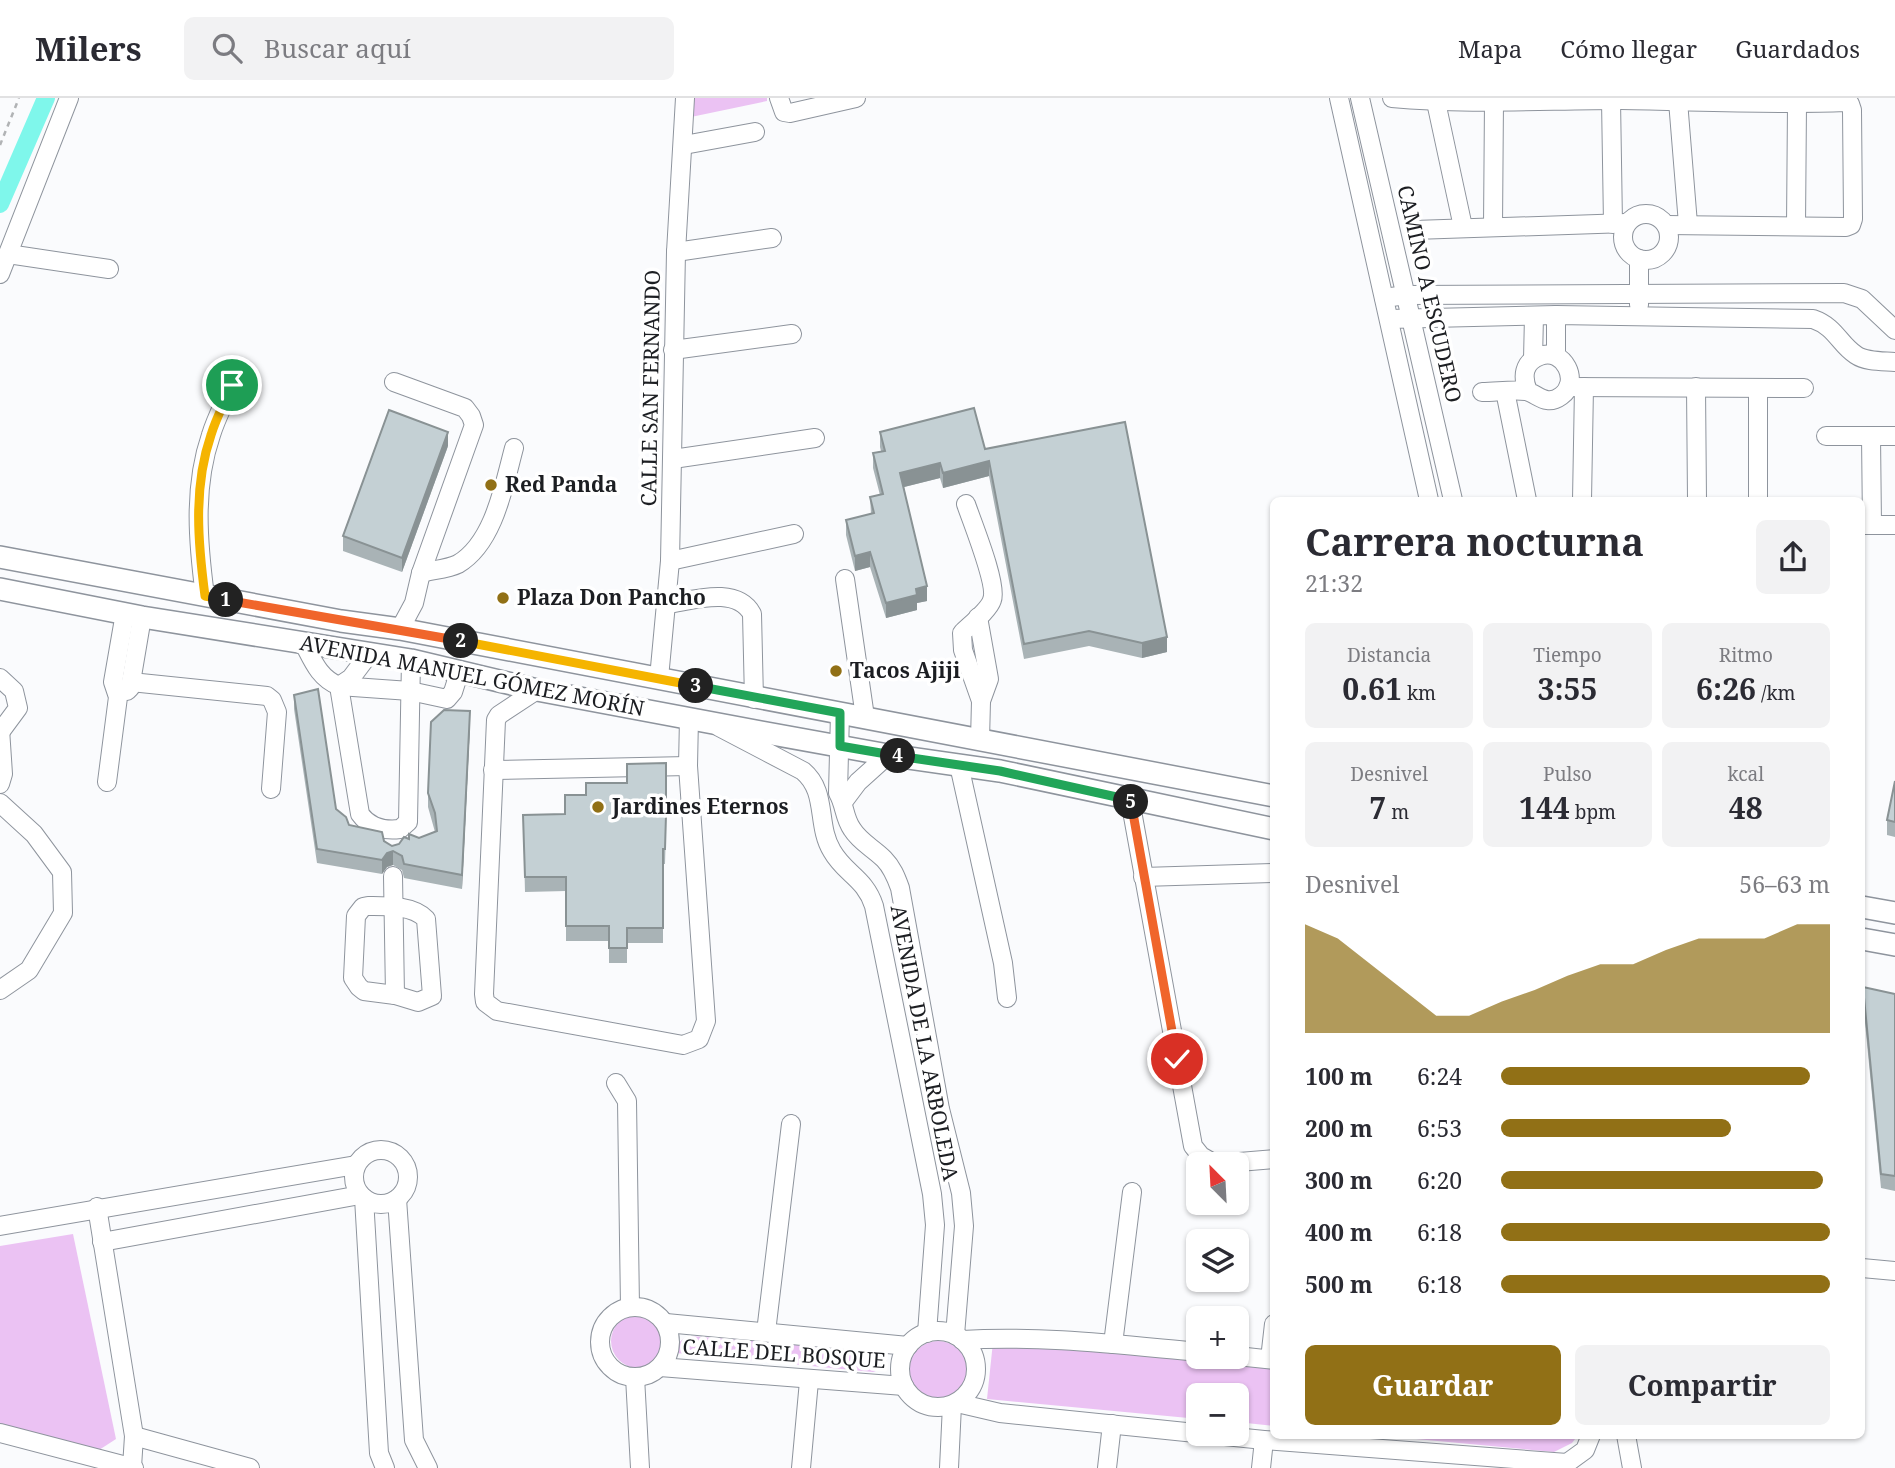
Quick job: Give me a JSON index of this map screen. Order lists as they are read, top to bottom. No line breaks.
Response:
{"streets":{"main road":["AVENIDA MANUEL GÓMEZ MORÍN"],"street":["CAMINO A ESCUDERO","CALLE SAN FERNANDO","AVENIDA DE LA ARBOLEDA","CALLE DEL BOSQUE"]},"crossings":[["CALLE SAN FERNANDO","AVENIDA MANUEL GÓMEZ MORÍN"],["AVENIDA MANUEL GÓMEZ MORÍN","AVENIDA DE LA ARBOLEDA"],["AVENIDA DE LA ARBOLEDA","CALLE DEL BOSQUE"]],"places":["Red Panda","Plaza Don Pancho","Tacos Ajiji","Jardines Eternos"],"north":"top left","page":{"header":"Milers","search":"Buscar aquí","nav":["Mapa","Cómo llegar","Guardados"],"heading":["Carrera nocturna","21:32"],"pins":["1","2","3","4","5"],"stats":[["Distancia","0.61 km"],["Tiempo","3:55"],["Ritmo","6:26 /km"],["Desnivel","7 m"],["Pulso","144 bpm"],["kcal","48"]],"chart":["Desnivel","56–63 m"],"list":[{"name":"100 m","note":"6:24"},{"name":"200 m","note":"6:53"},{"name":"300 m","note":"6:20"},{"name":"400 m","note":"6:18"},{"name":"500 m","note":"6:18"}],"map_buttons":["+","−"],"buttons":["Guardar","Compartir"]}}
